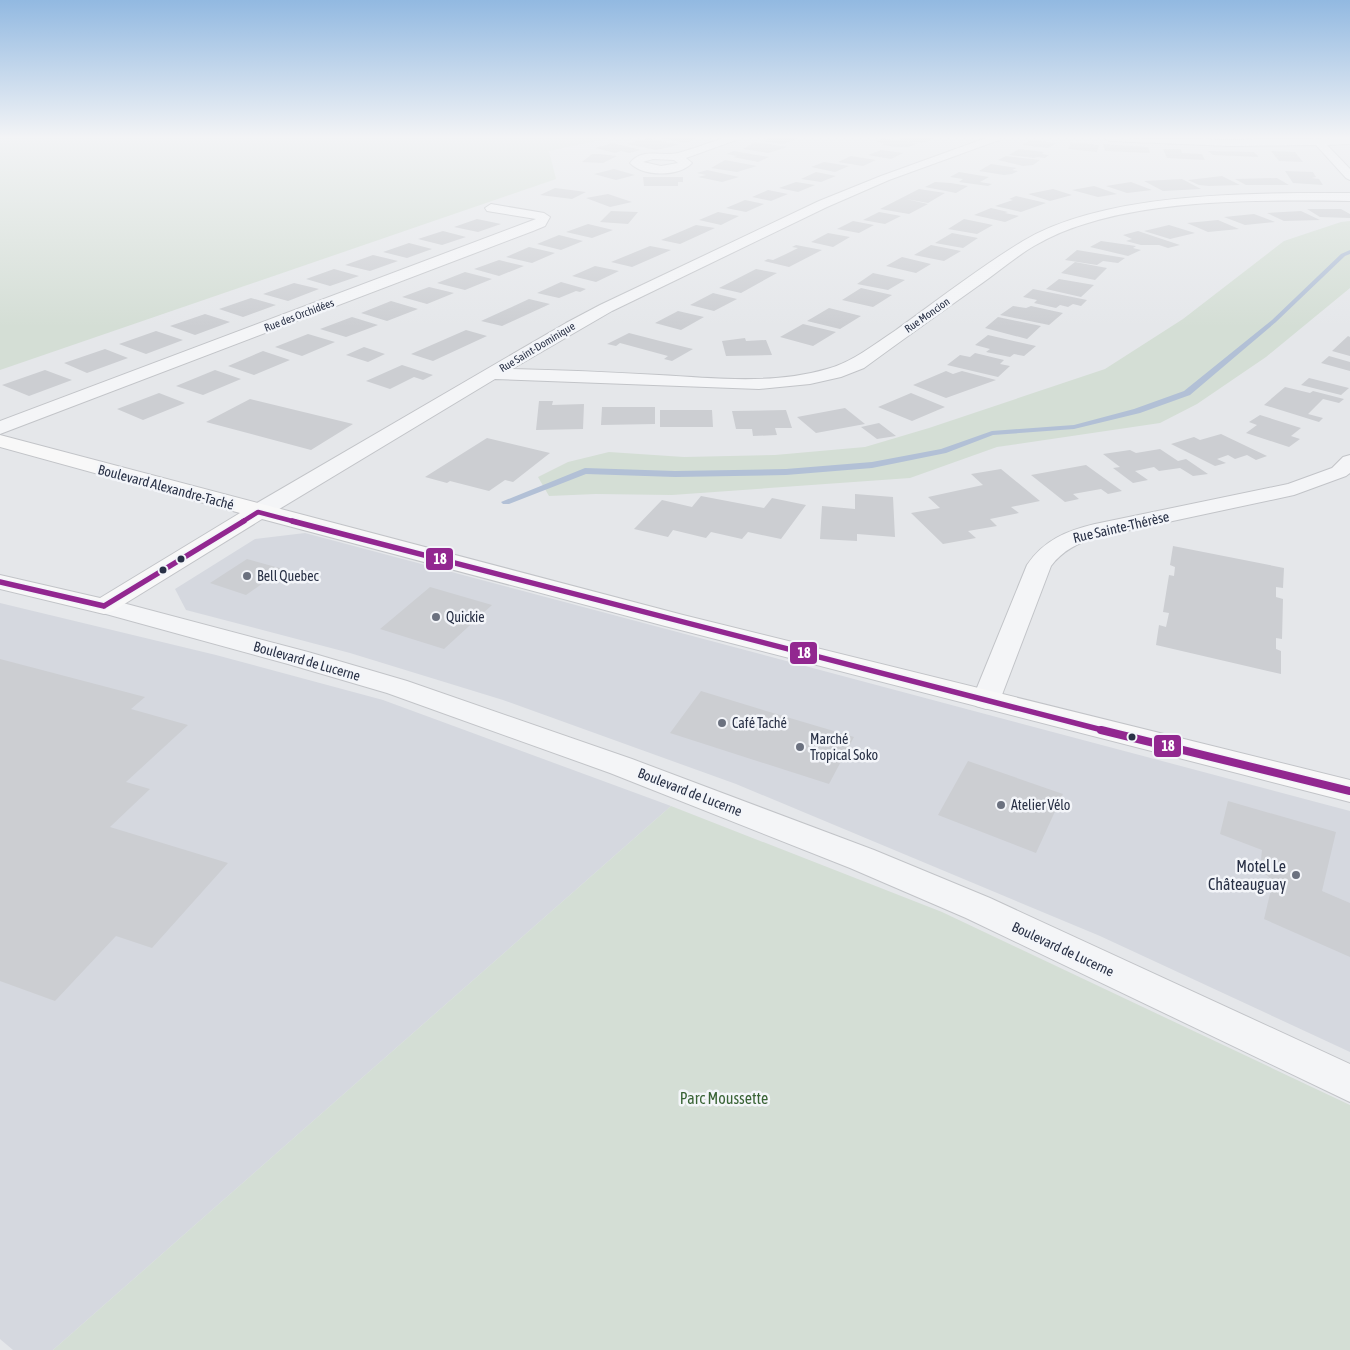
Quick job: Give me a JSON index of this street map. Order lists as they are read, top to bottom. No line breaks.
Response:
{"streets":{"main road":["Rue Saint-Dominique","Boulevard Alexandre-Taché","Boulevard de Lucerne"],"street":["Rue des Orchidées","Rue Moncion","Rue Sainte-Thérèse"]},"crossings":[["Rue Moncion","Rue Saint-Dominique"],["Rue Saint-Dominique","Boulevard Alexandre-Taché"],["Rue Saint-Dominique","Boulevard de Lucerne"],["Boulevard Alexandre-Taché","Rue Sainte-Thérèse"]],"parks":["Parc Moussette"],"places":["Bell Quebec","Quickie","Café Taché","Marché Tropical Soko","Atelier Vélo","Motel Le Châteauguay"],"lines":["transit line 18"]}
